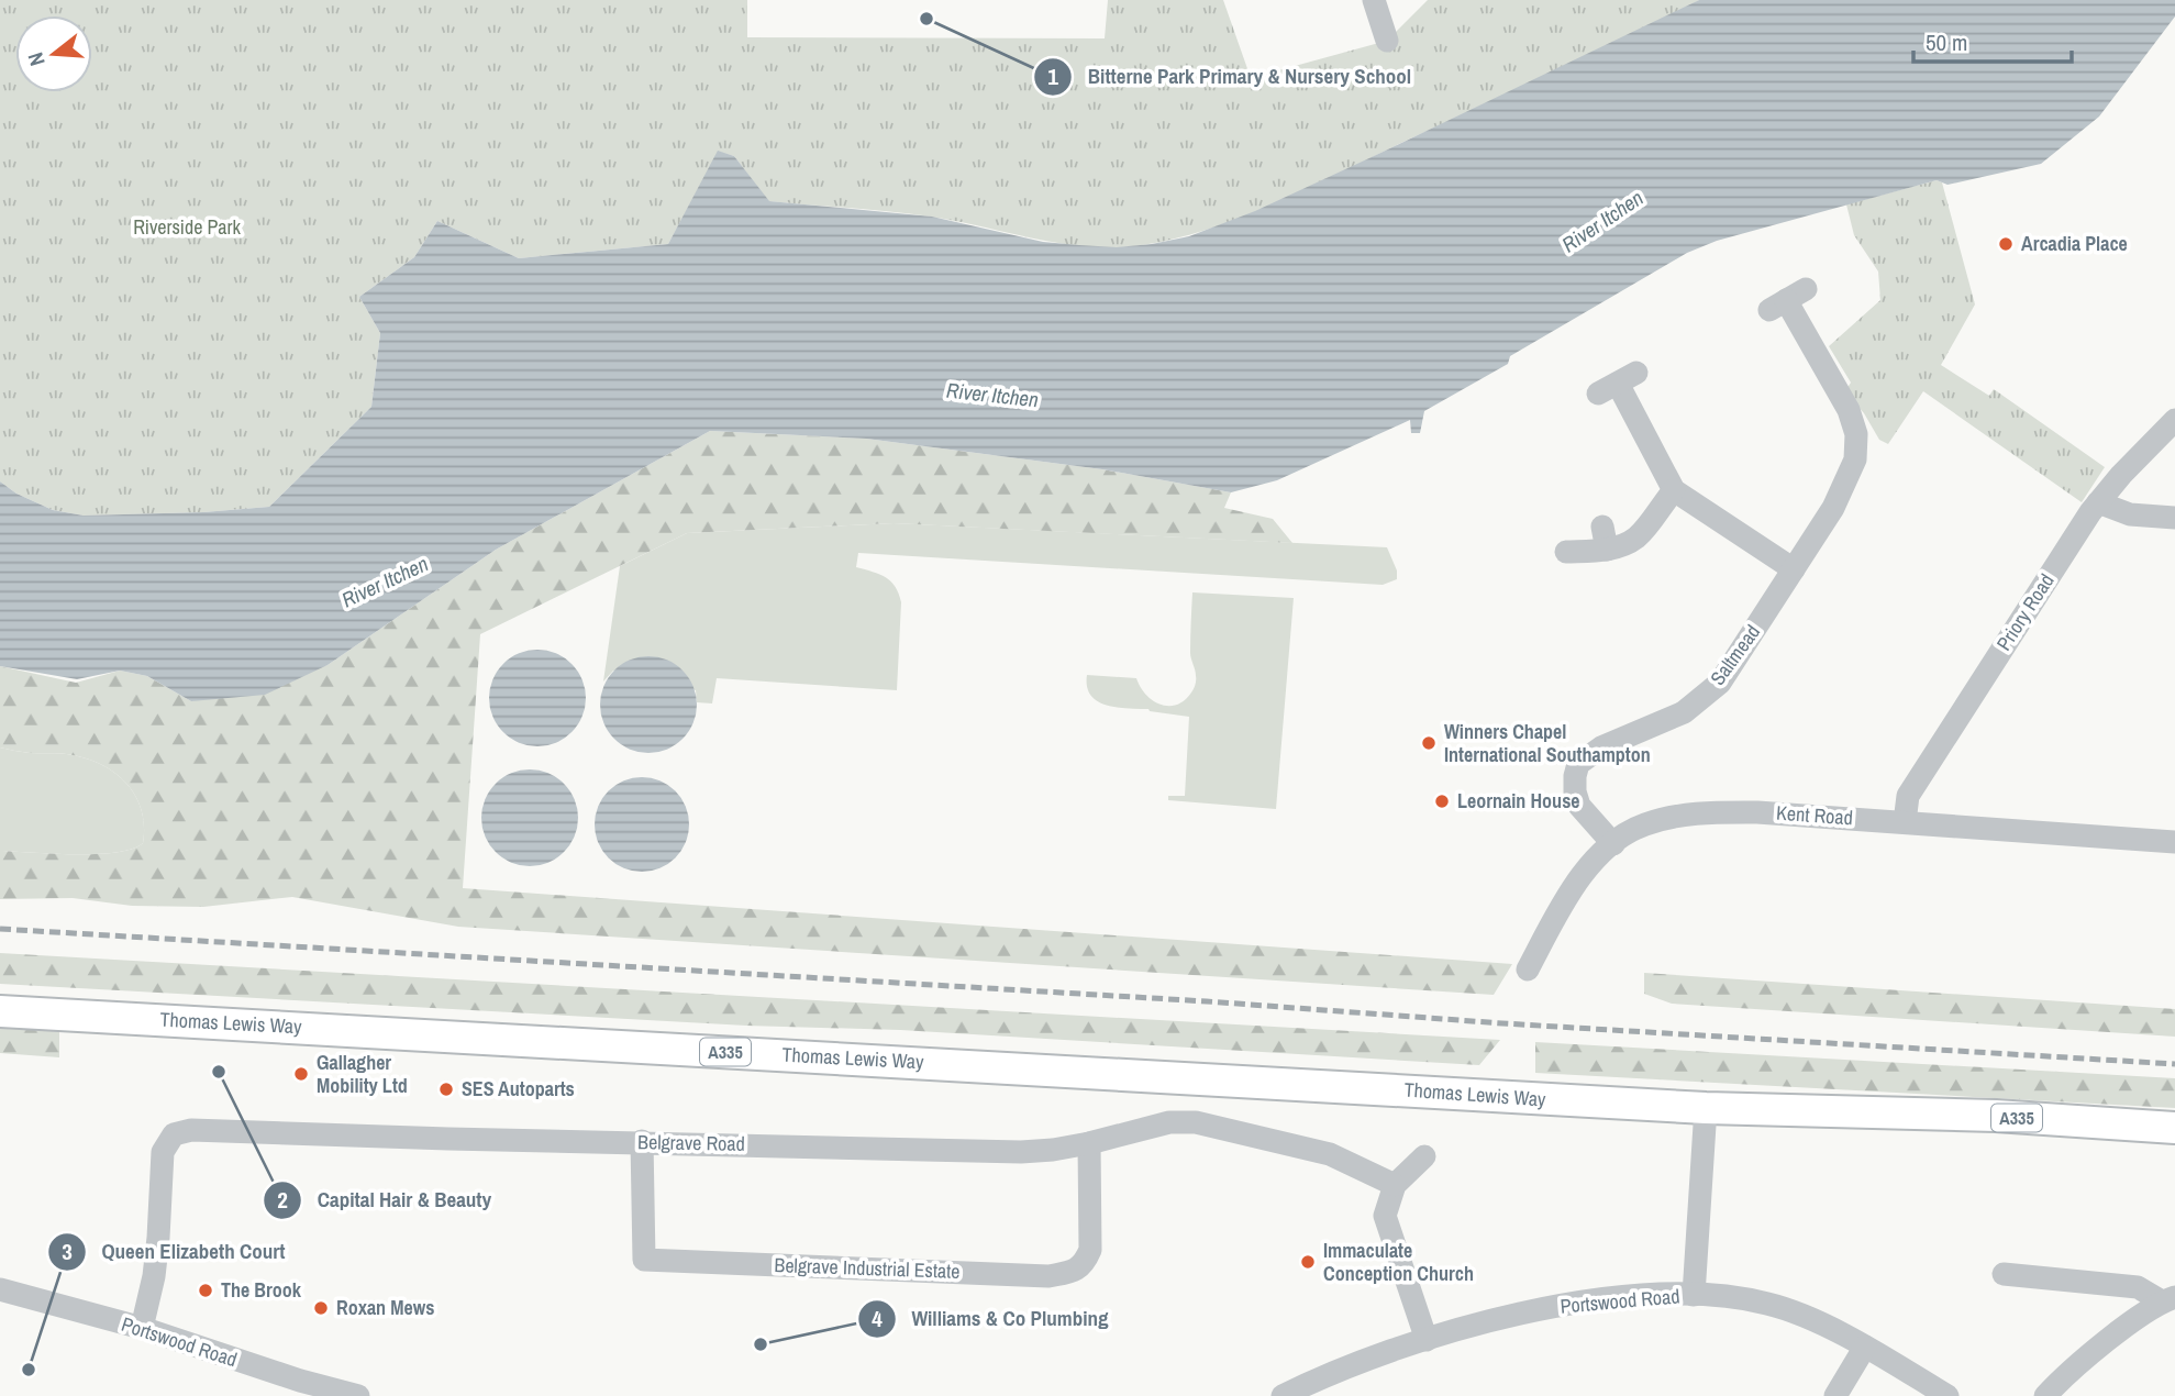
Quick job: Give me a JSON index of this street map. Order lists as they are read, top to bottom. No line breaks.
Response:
{"streets":{"main road":["Thomas Lewis Way","A335"],"street":["Priory Road","Saltmead","Kent Road","Belgrave Road","Belgrave Industrial Estate","Portswood Road"]},"crossings":[["Priory Road","Kent Road"],["Saltmead","Kent Road"],["Belgrave Road","Belgrave Industrial Estate"],["Belgrave Road","Portswood Road"]],"water":["River Itchen"],"parks":["Riverside Park"],"places":["Bitterne Park Primary & Nursery School","Arcadia Place","Winners Chapel International Southampton","Leornain House","Capital Hair & Beauty","Gallagher Mobility Ltd","SES Autoparts","Immaculate Conception Church","The Brook","Roxan Mews","Williams & Co Plumbing","Queen Elizabeth Court"],"scale_bar":"50 m","north":"left"}
